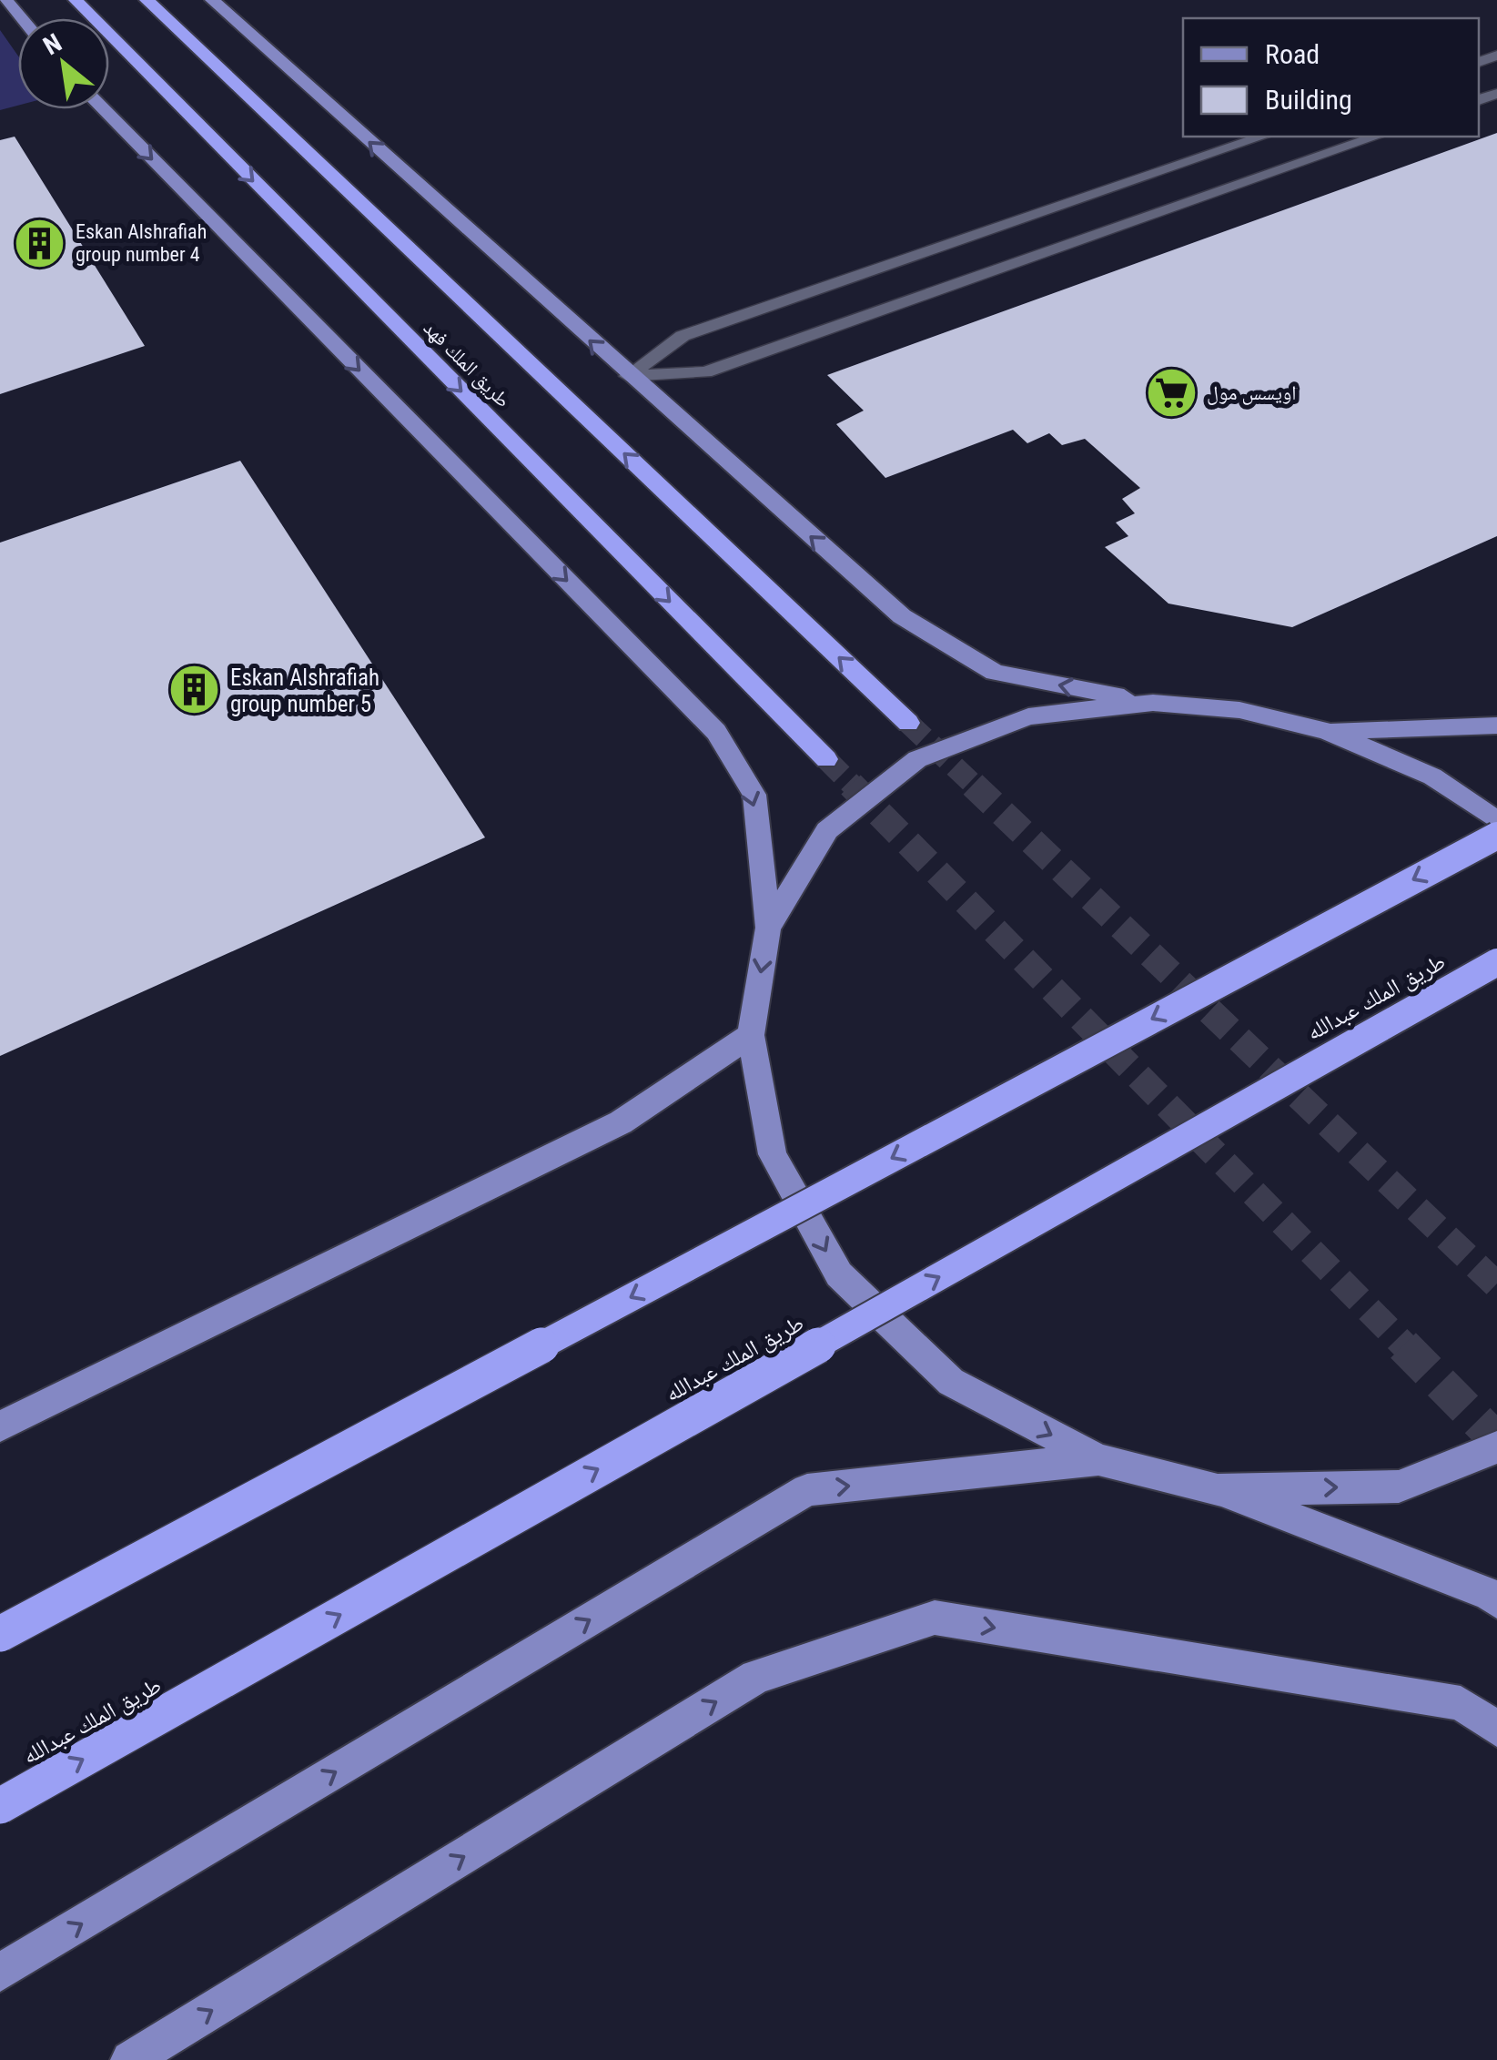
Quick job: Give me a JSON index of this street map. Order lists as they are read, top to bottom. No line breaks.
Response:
{"streets":{"highway":["طريق الملك فهد","طريق الملك عبدالله"]},"places":{"building":["Eskan Alshrafiah group number 4","Eskan Alshrafiah group number 5"],"supermarket":["اويسس مول"]},"legend":["Road","Building"],"north":"top left"}
